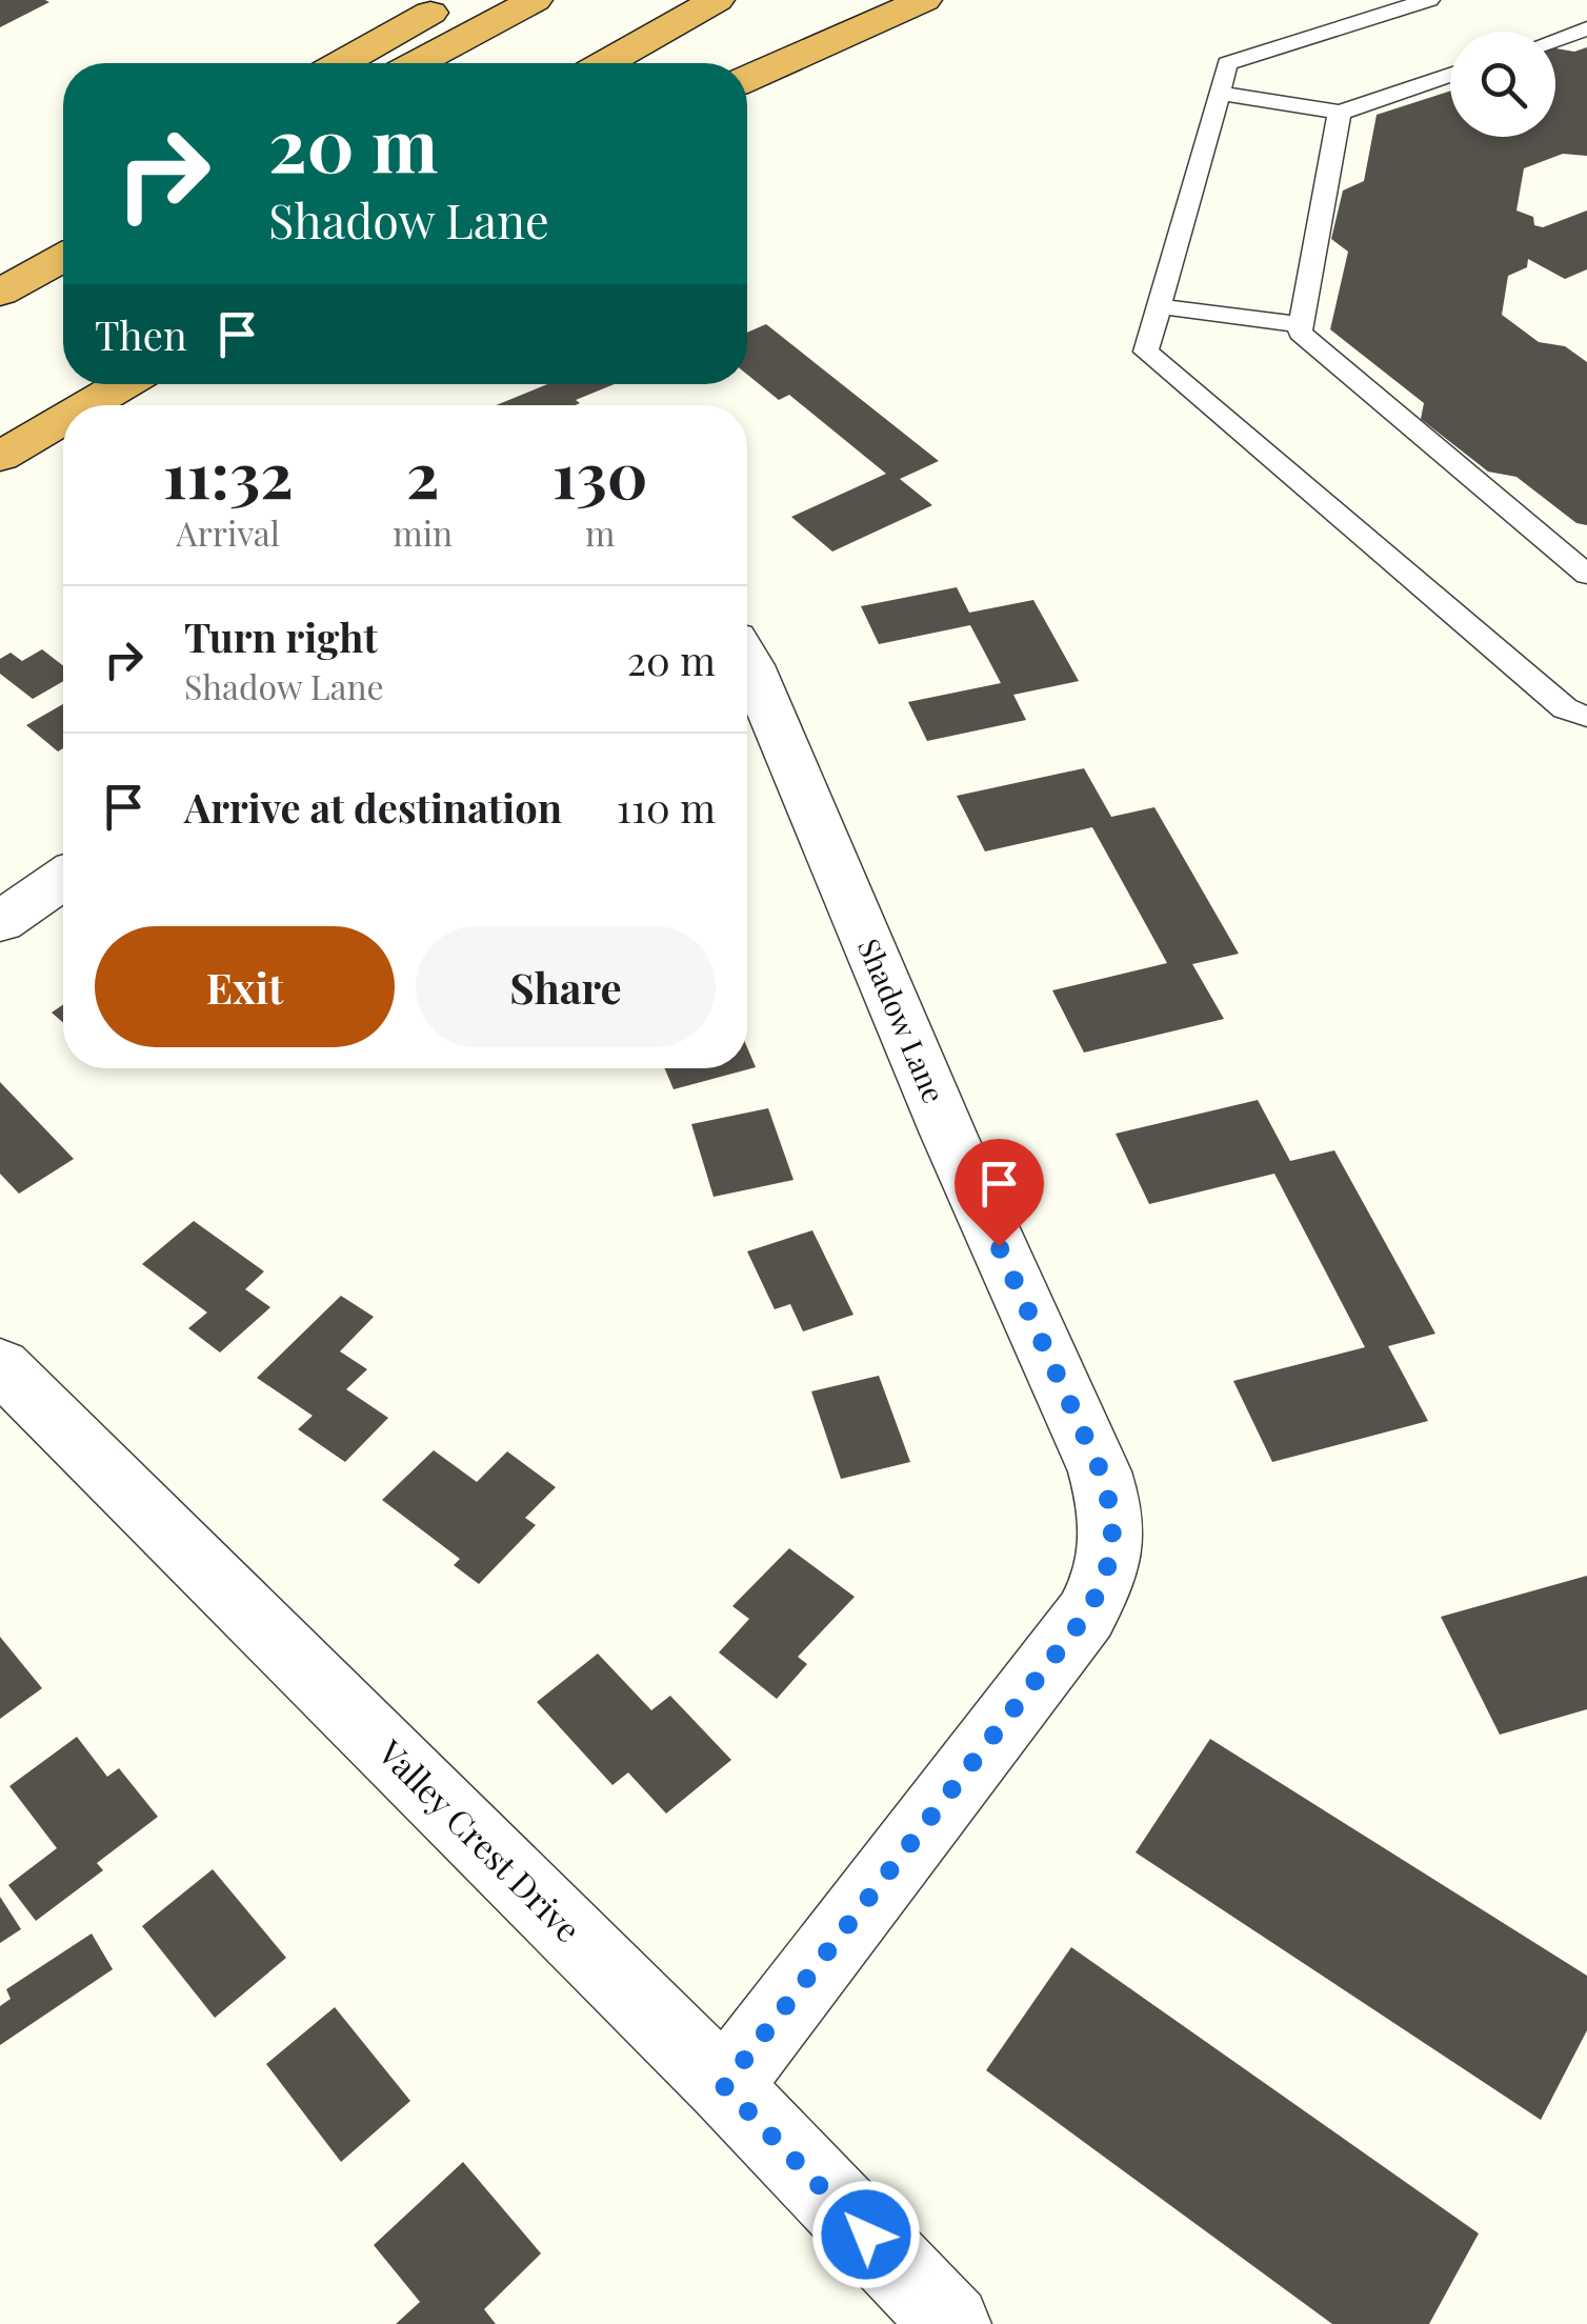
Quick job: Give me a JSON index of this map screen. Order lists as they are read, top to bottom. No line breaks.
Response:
{"streets":{"street":["Shadow Lane","Valley Crest Drive"]},"crossings":[["Shadow Lane","Valley Crest Drive"]],"page":{"turn":["20 m","Shadow Lane"],"then":"Then","eta":["11:32","Arrival","2","min","130","m"],"list":[{"name":"Turn right","note":"Shadow Lane","value":"20 m"},{"name":"Arrive at destination","value":"110 m"}],"buttons":["Exit","Share"]}}
